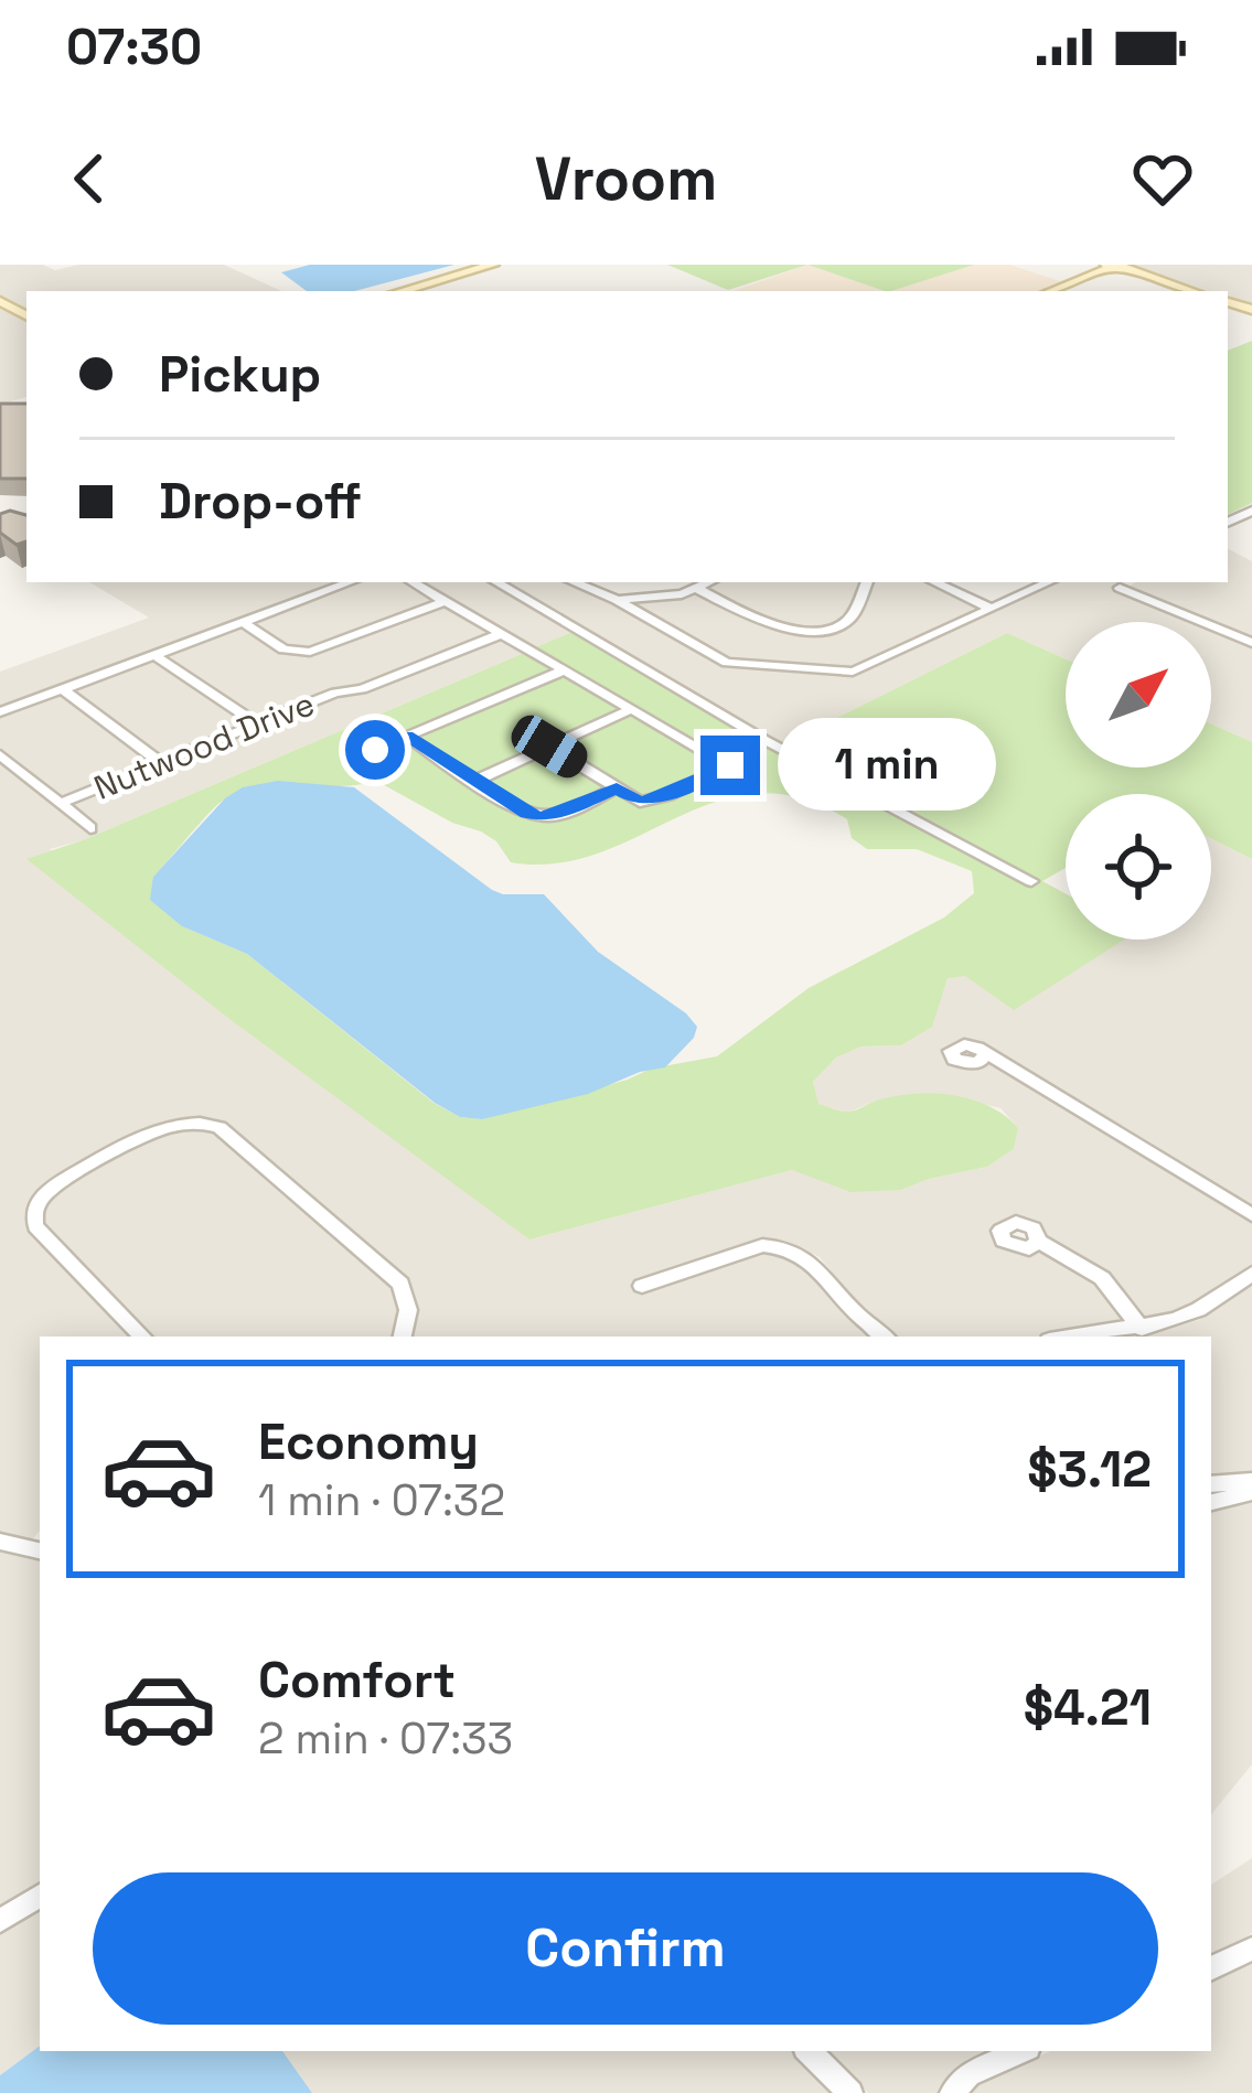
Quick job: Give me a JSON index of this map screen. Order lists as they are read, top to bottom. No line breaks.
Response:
{"streets":{"street":["Nutwood Drive"]},"north":"top right","page":{"status":"07:30","header":"Vroom","banner":["Pickup","Drop-off"],"bubble":"1 min","list":[{"name":"Economy","note":"1 min · 07:32","value":"$3.12"},{"name":"Comfort","note":"2 min · 07:33","value":"$4.21"}],"buttons":"Confirm"}}
